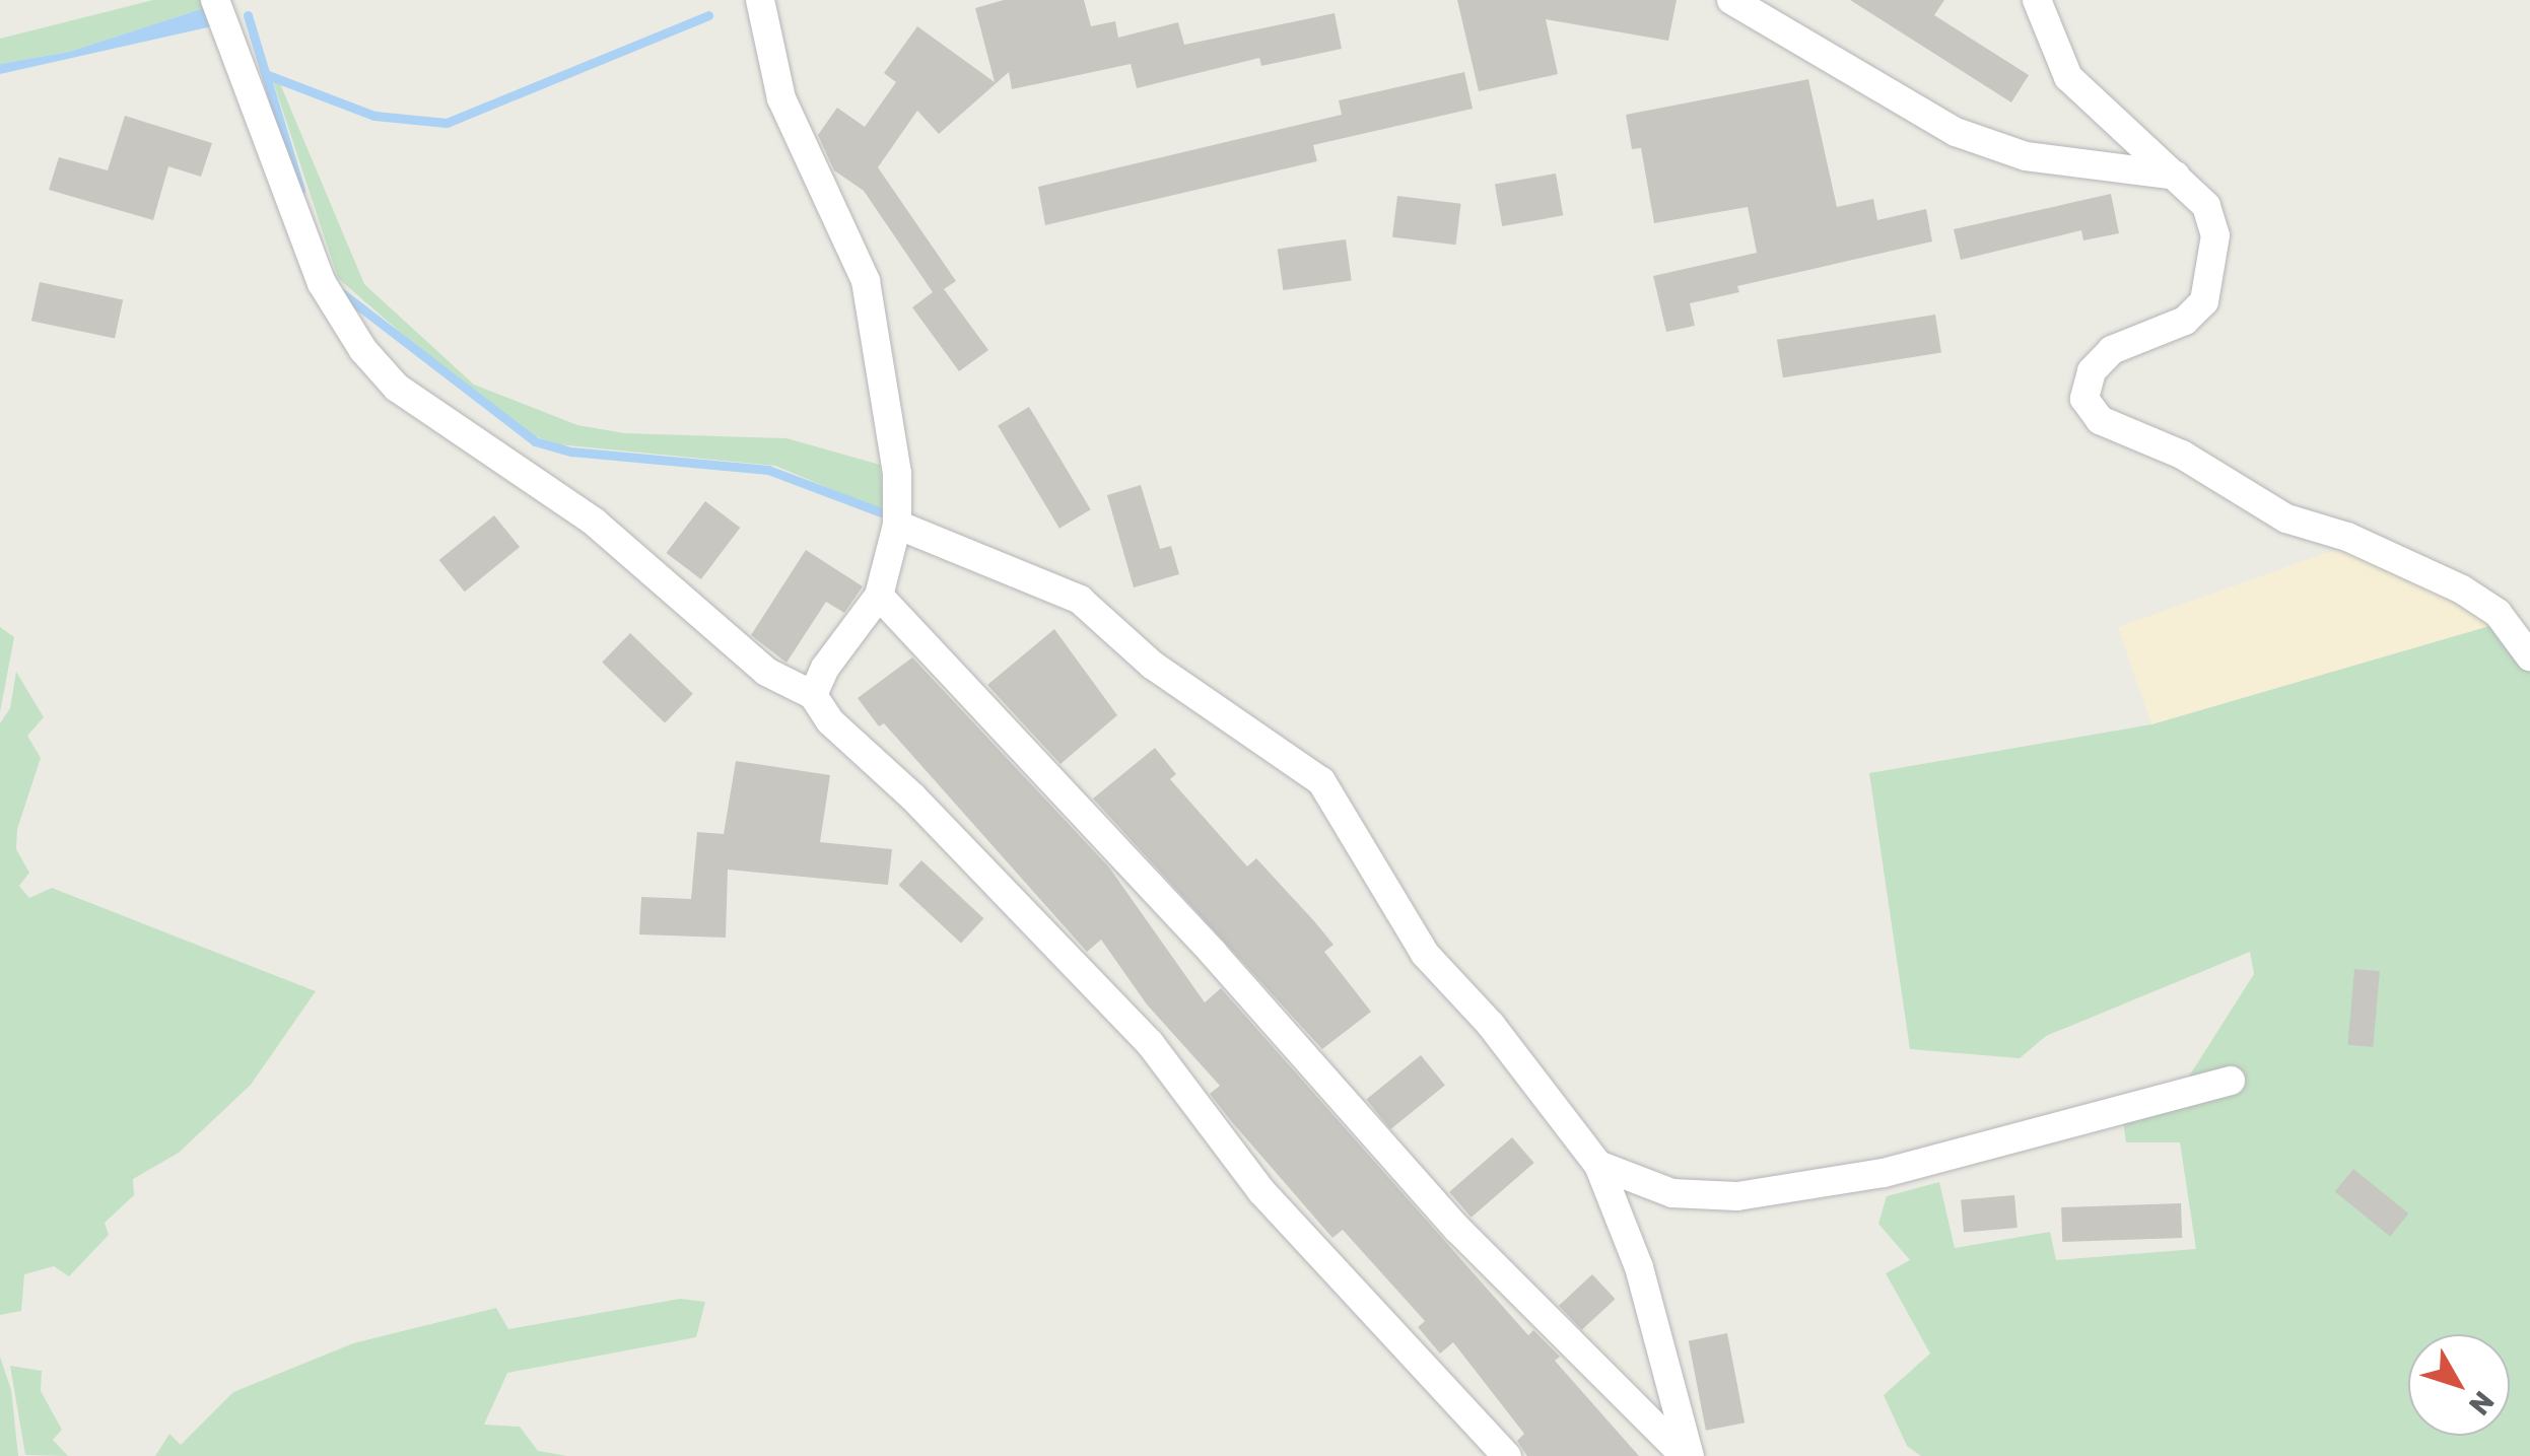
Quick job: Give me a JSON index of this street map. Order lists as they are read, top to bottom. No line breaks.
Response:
{"north":"bottom right"}
